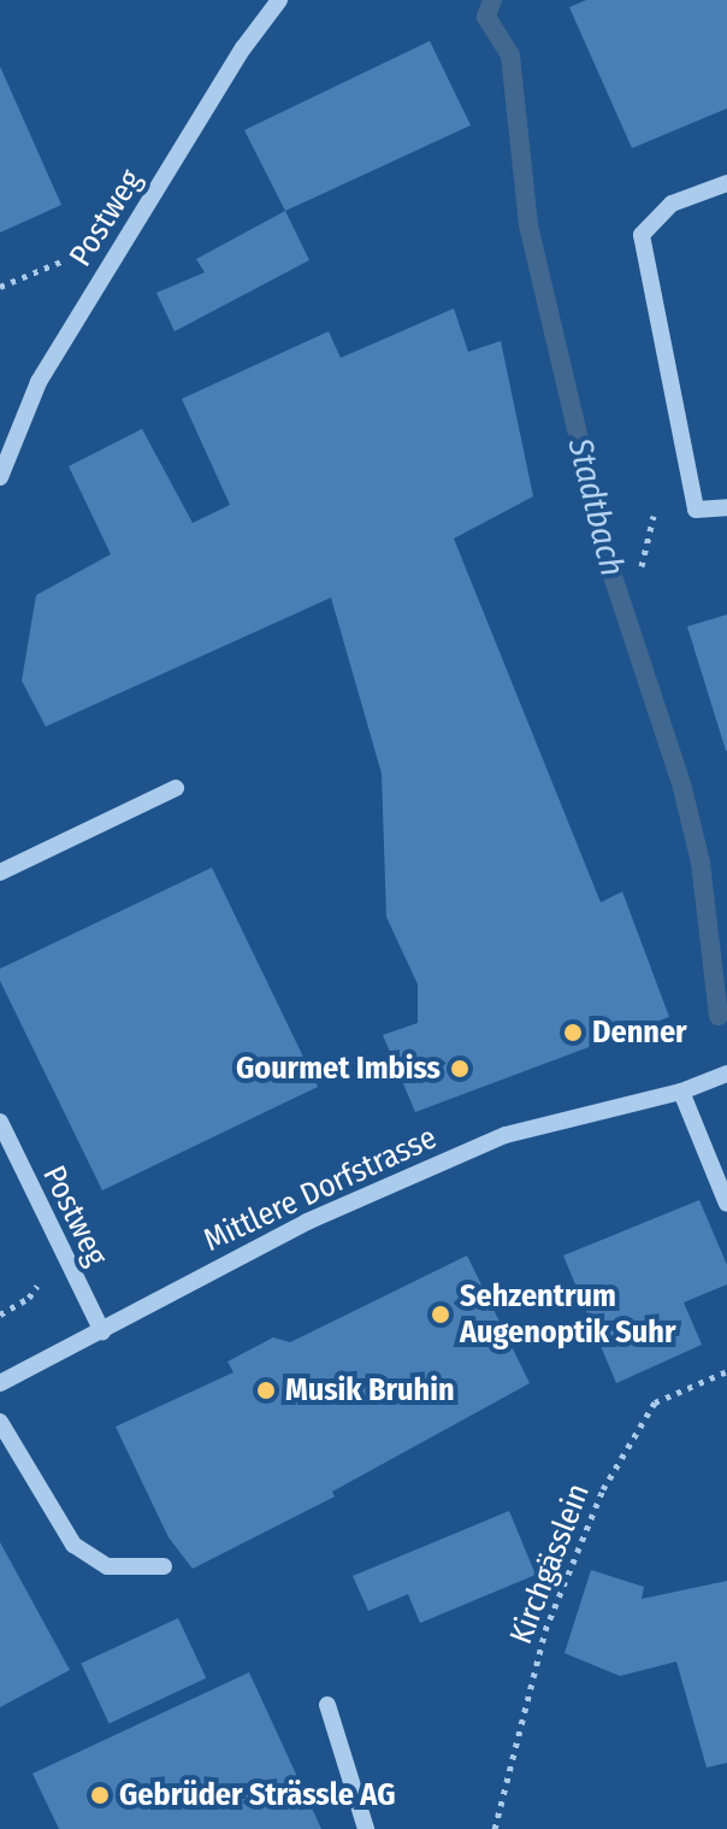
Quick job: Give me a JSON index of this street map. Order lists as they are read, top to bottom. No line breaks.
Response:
{"streets":{"street":["Postweg","Mittlere Dorfstrasse"],"path":["Kirchgässlein"]},"crossings":[["Postweg","Mittlere Dorfstrasse"]],"water":["Stadtbach"],"places":["Denner","Gourmet Imbiss","Sehzentrum Augenoptik Suhr","Musik Bruhin","Gebrüder Strässle AG"]}
